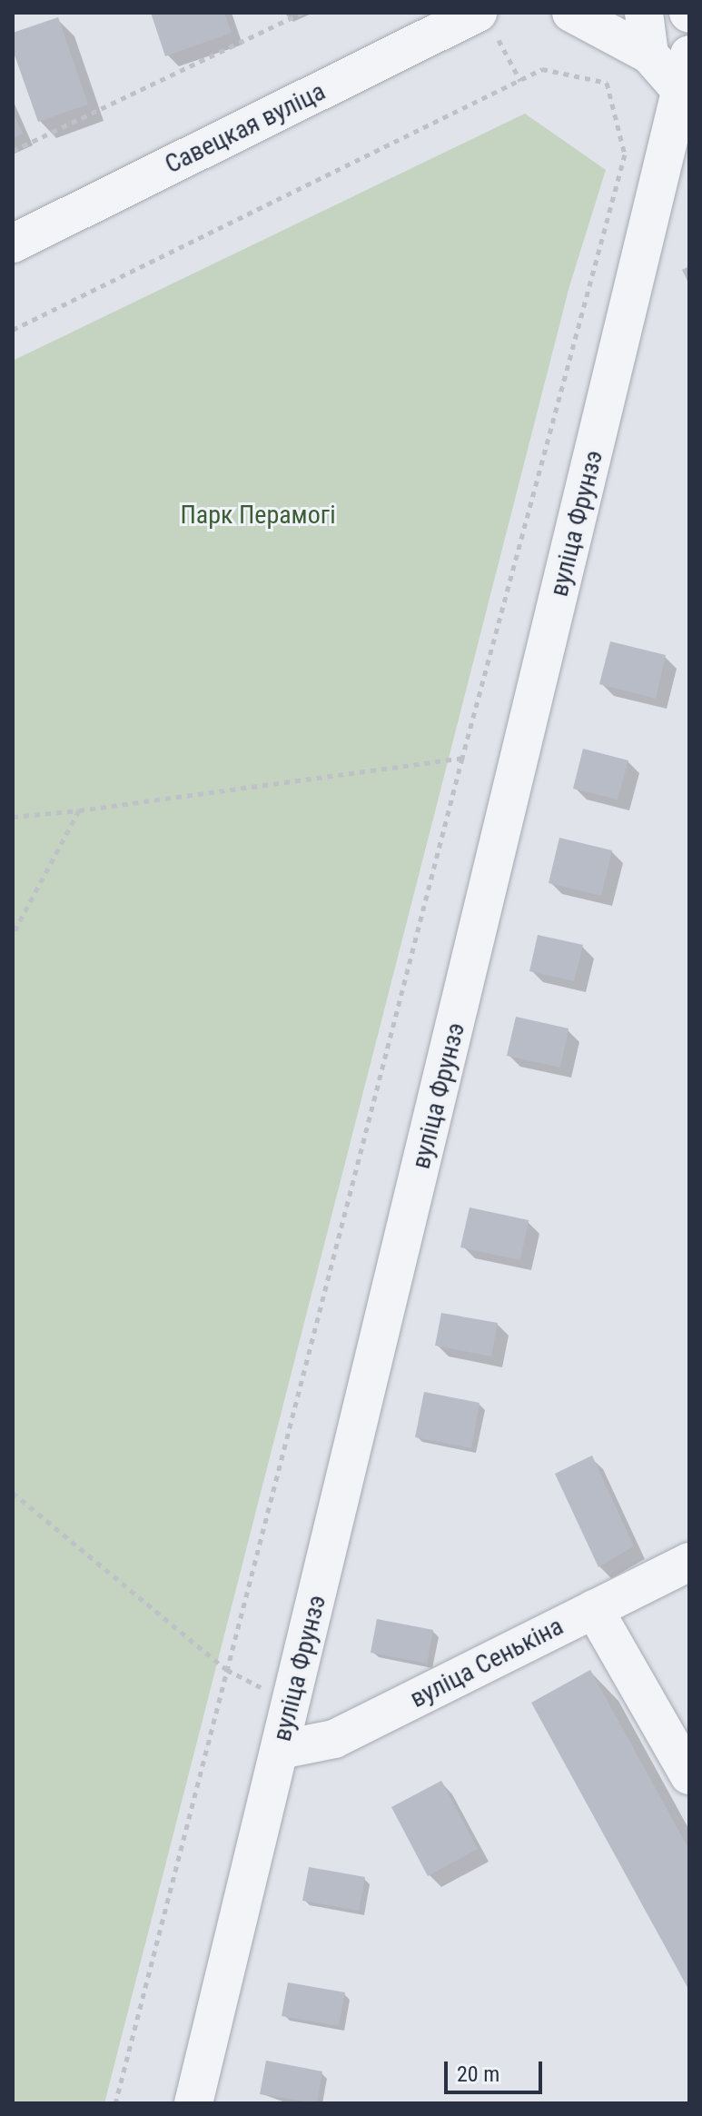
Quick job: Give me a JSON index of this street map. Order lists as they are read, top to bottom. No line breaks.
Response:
{"streets":{"street":["Савецкая вуліца","вуліца Фрунзэ","вуліца Сенькіна"]},"crossings":[["вуліца Фрунзэ","вуліца Сенькіна"]],"parks":["Парк Перамогі"],"scale_bar":"20 m"}
